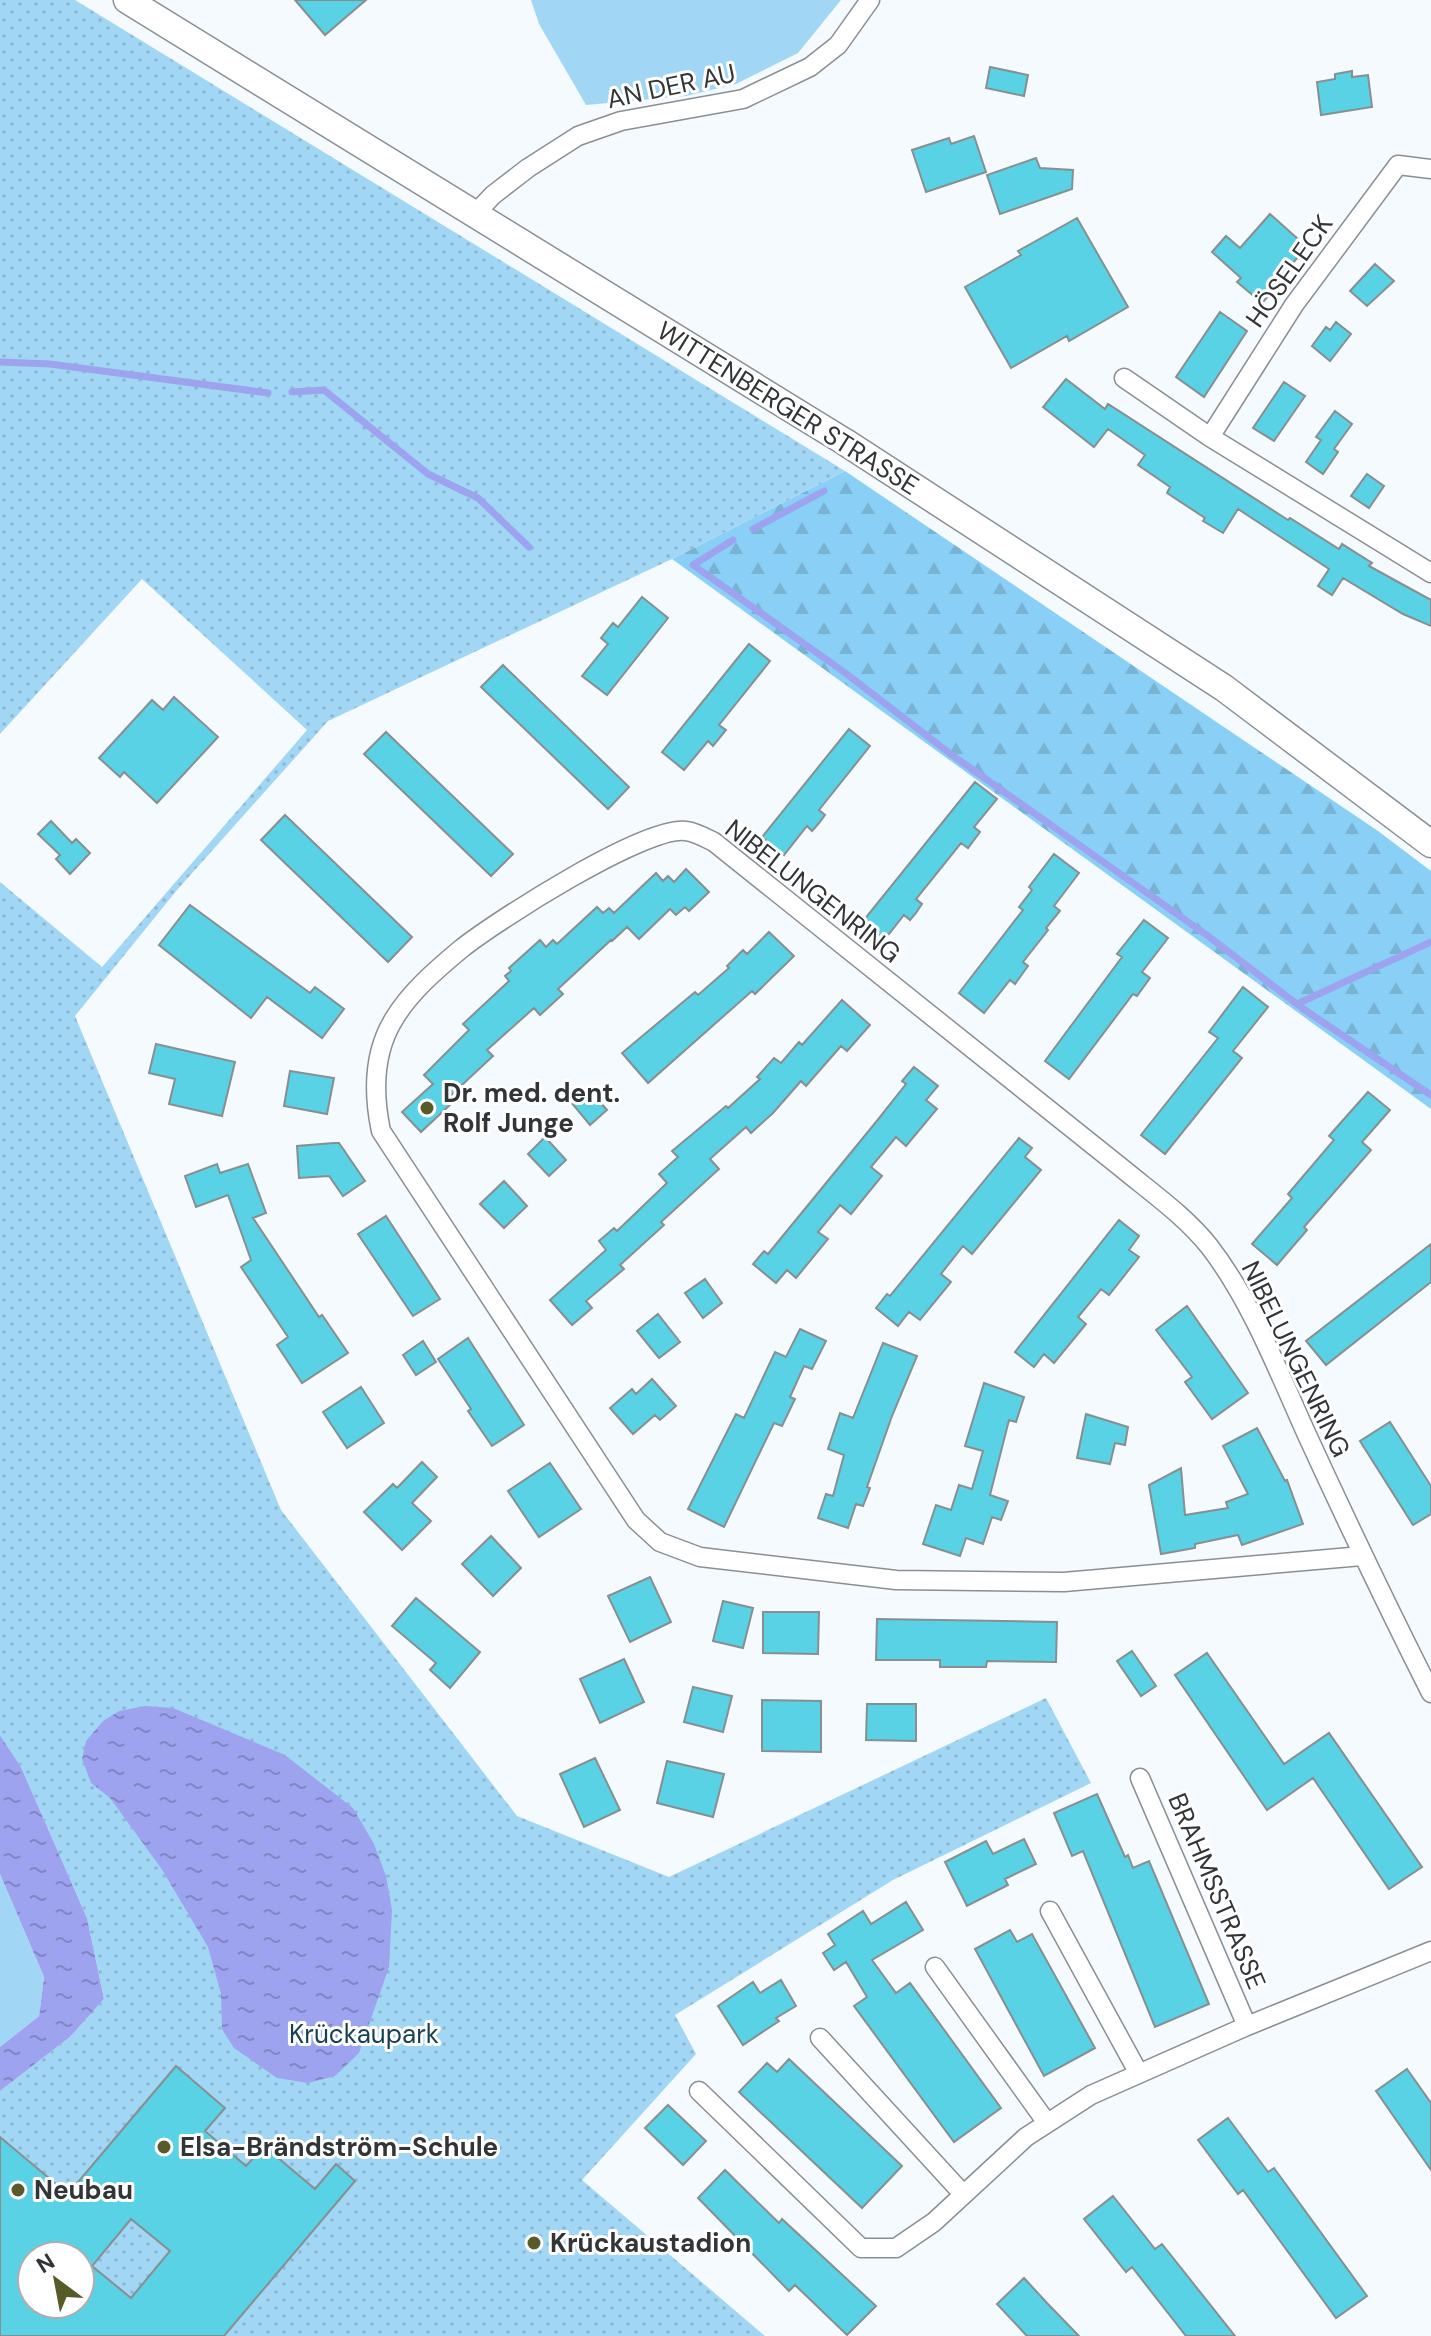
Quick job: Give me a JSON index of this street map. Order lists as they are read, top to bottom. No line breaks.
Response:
{"streets":{"main road":["WITTENBERGER STRASSE"],"street":["AN DER AU","HÖSELECK","NIBELUNGENRING","BRAHMSSTRASSE"]},"crossings":[["AN DER AU","WITTENBERGER STRASSE"]],"parks":["Krückaupark"],"places":["Dr. med. dent. Rolf Junge","Elsa-Brändström-Schule","Neubau","Krückaustadion"],"north":"top left"}
